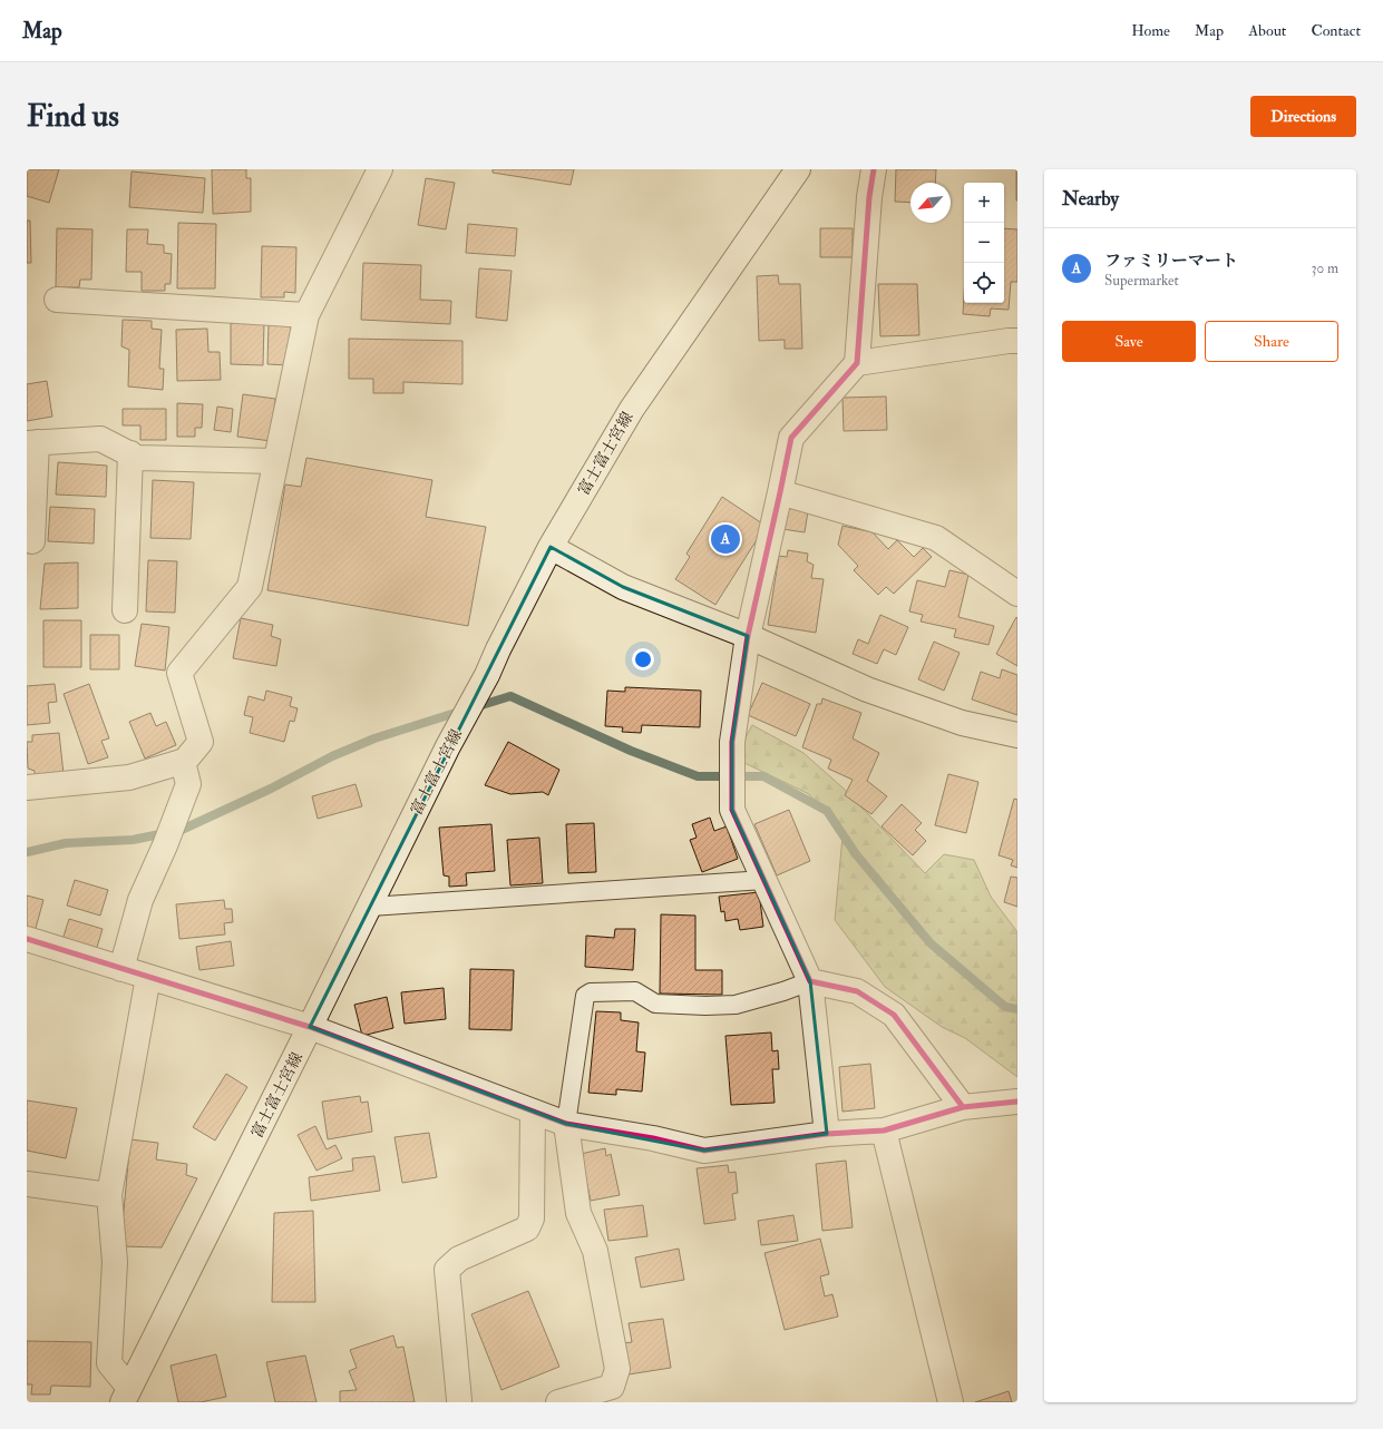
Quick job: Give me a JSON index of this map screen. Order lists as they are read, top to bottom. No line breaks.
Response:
{"streets":{"street":["富士富士宮線"]},"north":"bottom left","page":{"header":"Map","nav":["Home","Map","About","Contact"],"buttons":["Directions",["Save","Share"]],"title":"Find us","heading":"Nearby","map_buttons":["+","−"],"list":[{"mark":"A","name":"ファミリーマート","note":"Supermarket","value":"30 m"}],"pins":"A"}}
